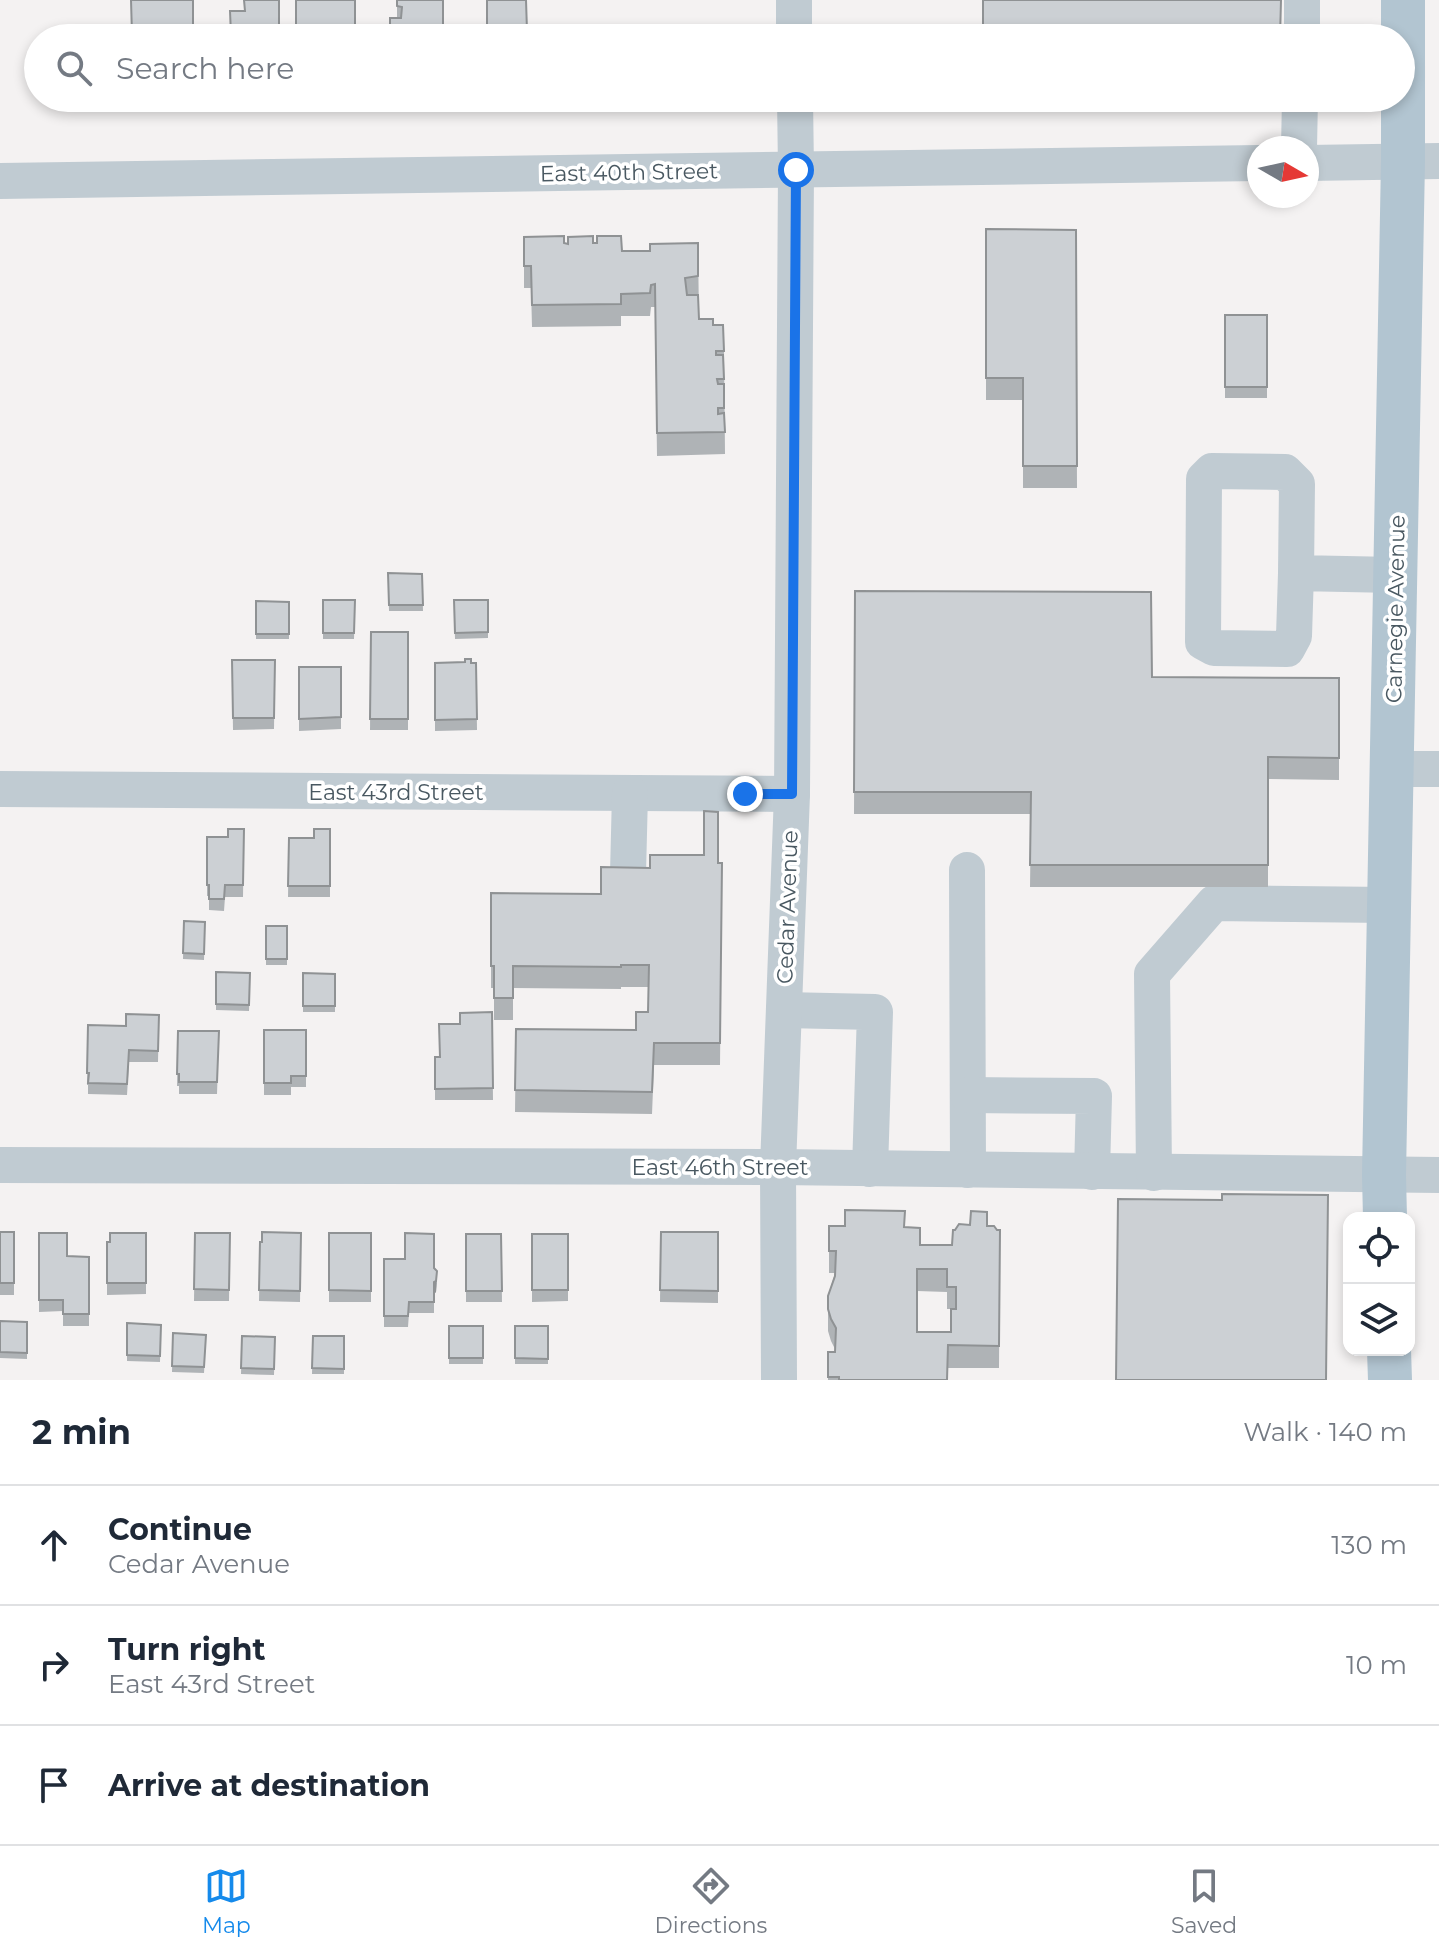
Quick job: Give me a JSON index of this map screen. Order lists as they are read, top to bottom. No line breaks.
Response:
{"streets":{"main road":["Carnegie Avenue"],"street":["East 40th Street","East 43rd Street","Cedar Avenue","East 46th Street"]},"crossings":[["East 40th Street","Cedar Avenue"],["Carnegie Avenue","East 46th Street"],["East 43rd Street","Cedar Avenue"],["Cedar Avenue","East 46th Street"]],"north":"right","page":{"search":"Search here","heading":["2 min","Walk · 140 m"],"list":[["Continue","Cedar Avenue","130 m"],["Turn right","East 43rd Street","10 m"],"Arrive at destination"],"nav":["Map","Directions","Saved"]}}
